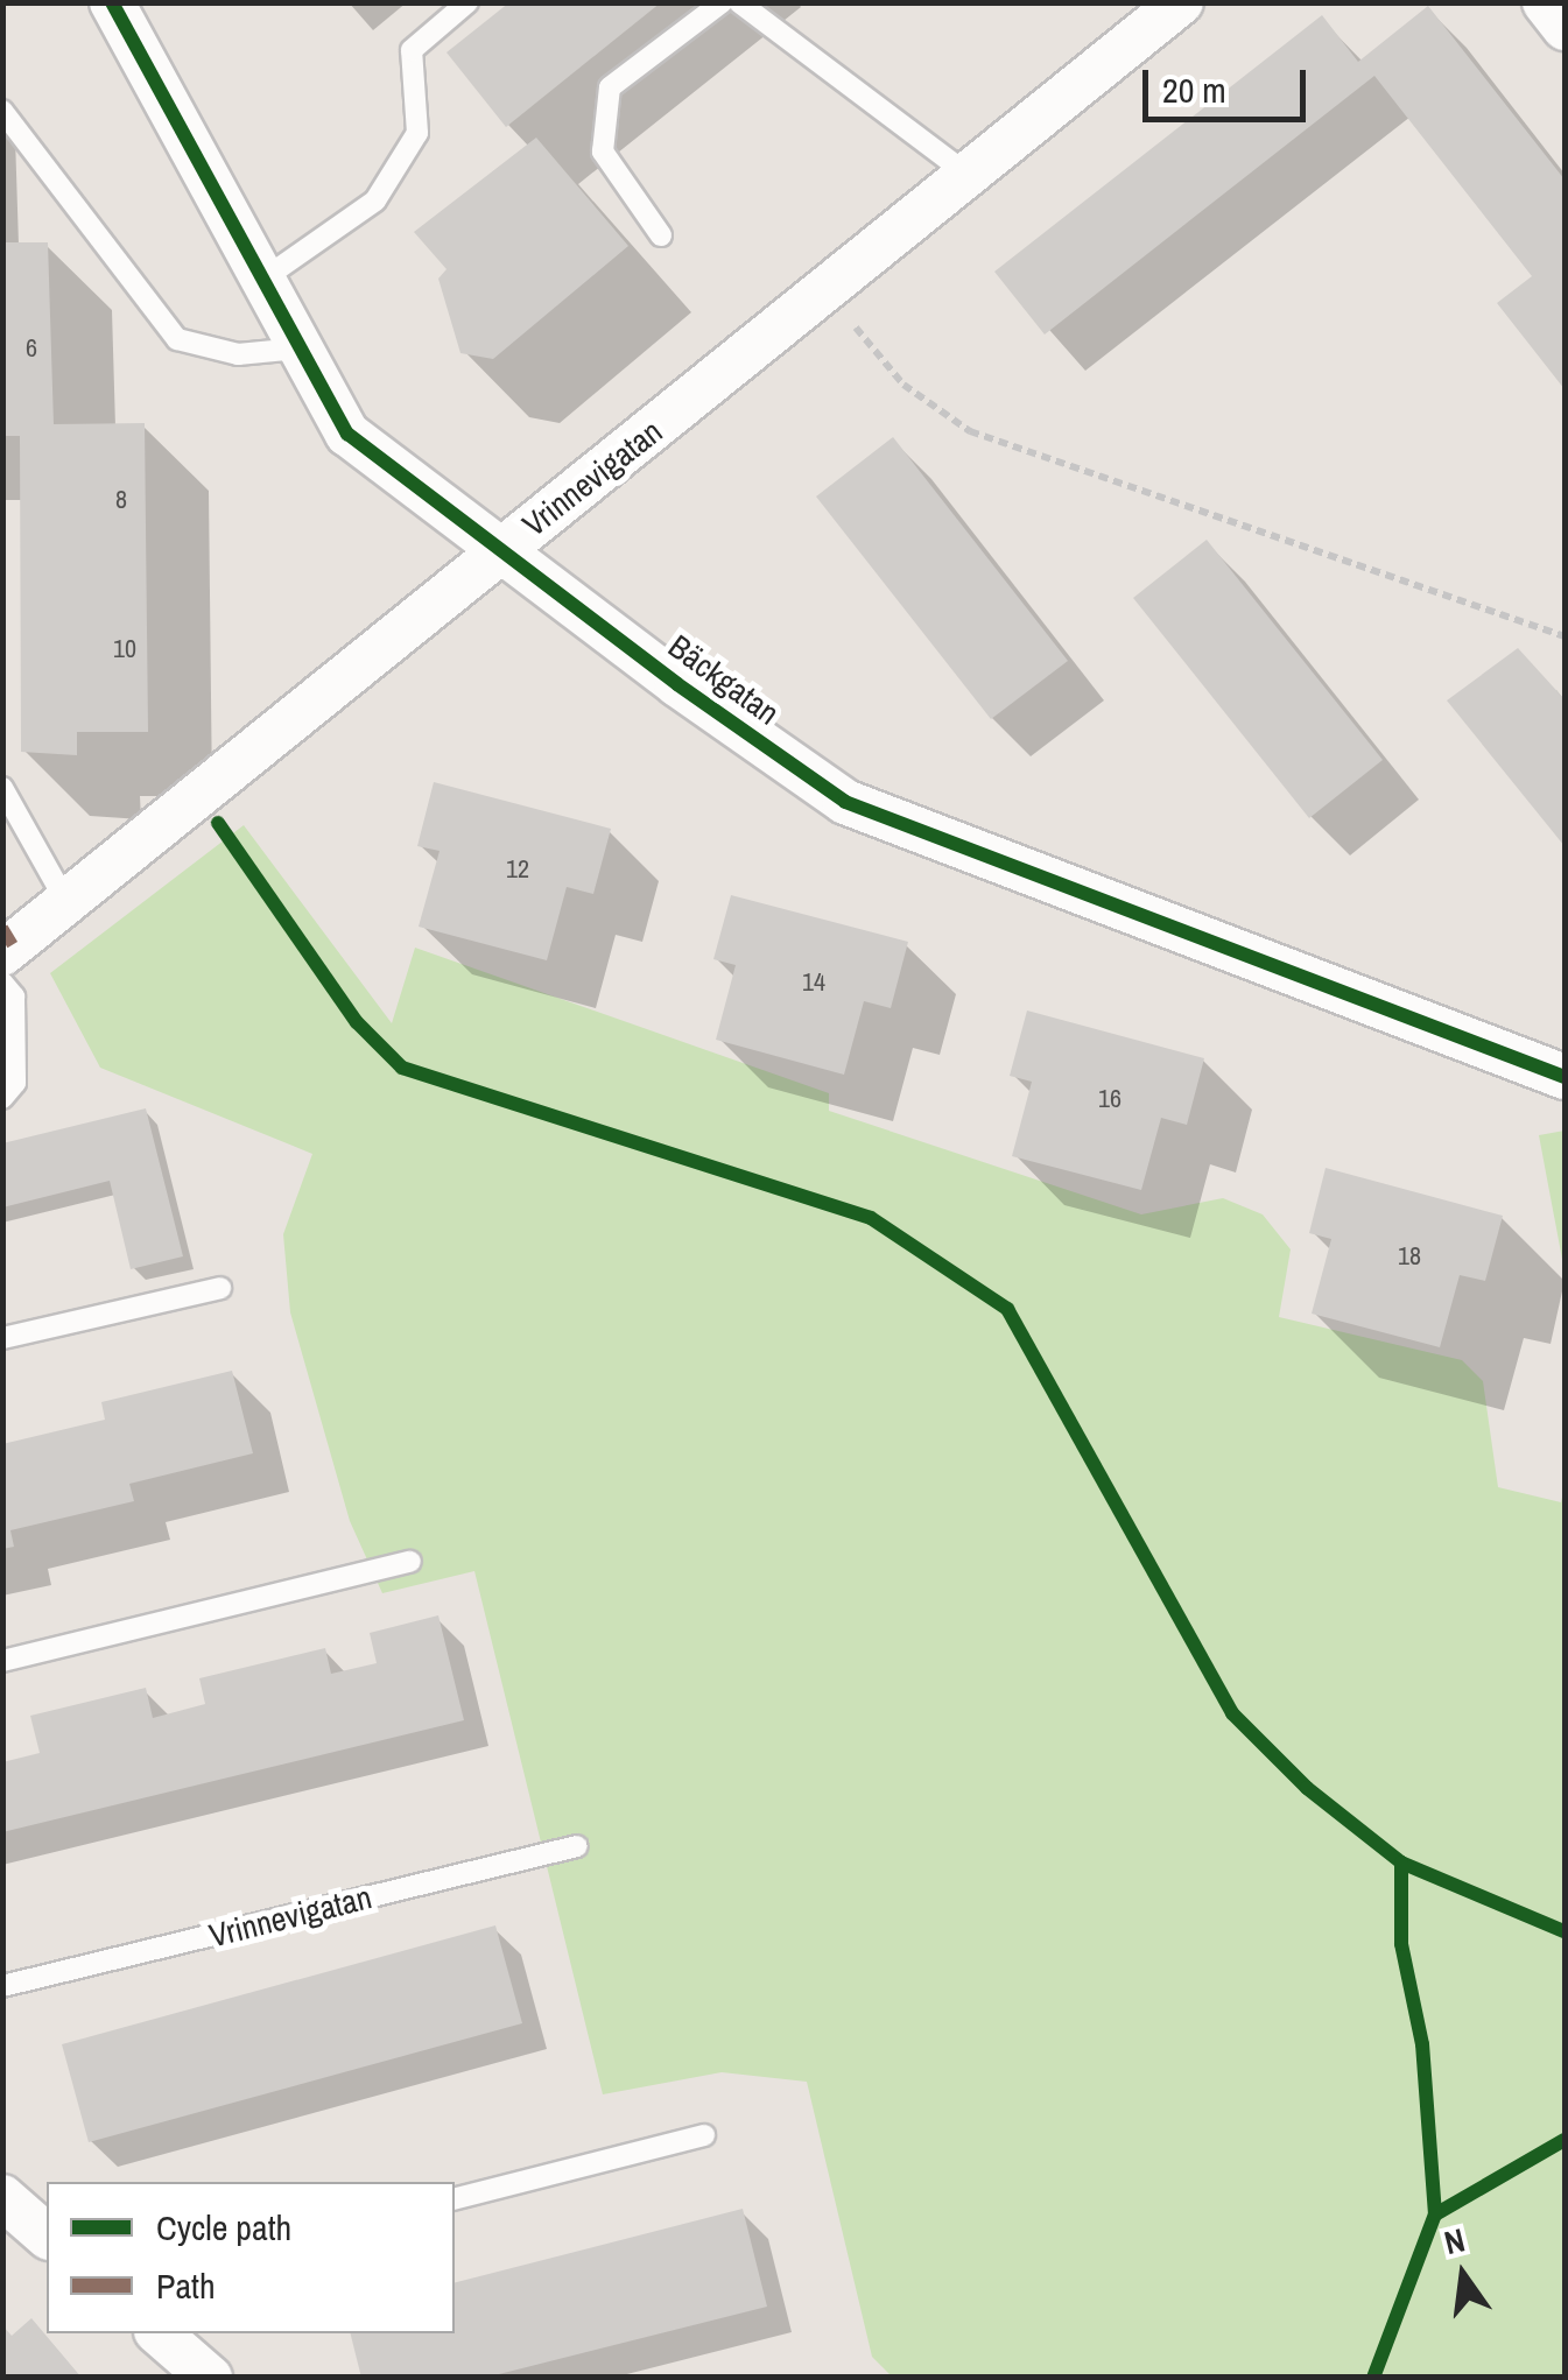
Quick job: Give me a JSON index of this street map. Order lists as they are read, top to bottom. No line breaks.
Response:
{"streets":{"street":["Vrinnevigatan","Bäckgatan"]},"crossings":[["Vrinnevigatan","Bäckgatan"]],"house_numbers":["6","8","10","12","14","16","18"],"legend":["Cycle path","Path"],"scale_bar":"20 m","north":"top"}
